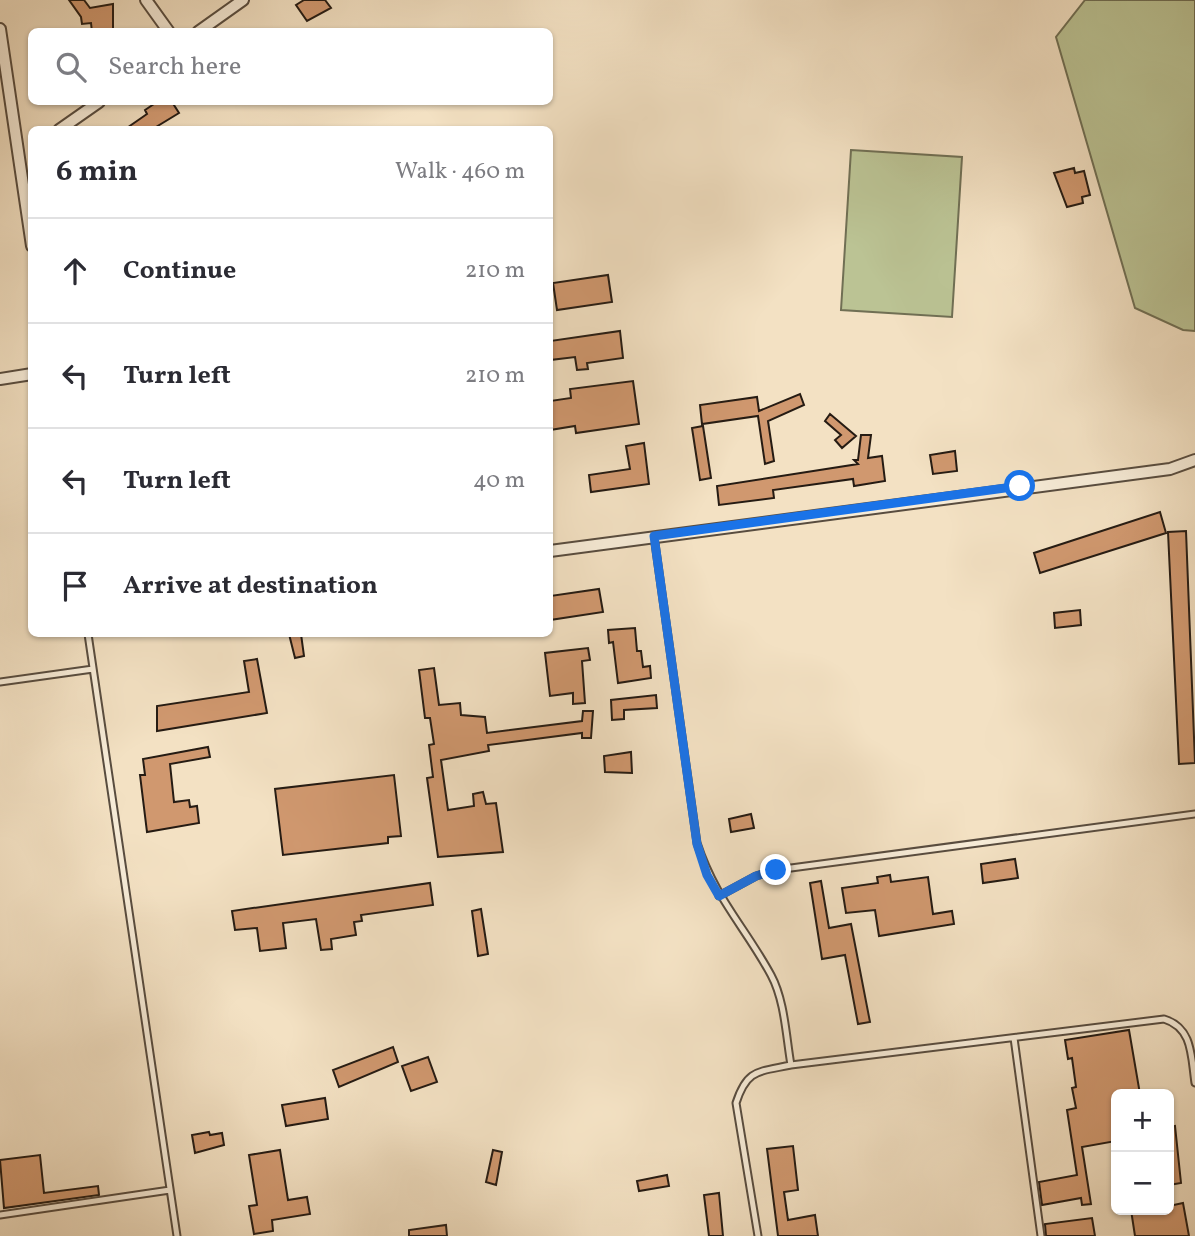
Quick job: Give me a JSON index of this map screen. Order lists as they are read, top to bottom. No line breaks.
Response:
{"page":{"search":"Search here","heading":["6 min","Walk · 460 m"],"list":[["Continue","210 m"],["Turn left","210 m"],["Turn left","40 m"],"Arrive at destination"],"map_buttons":["+","−"]}}
